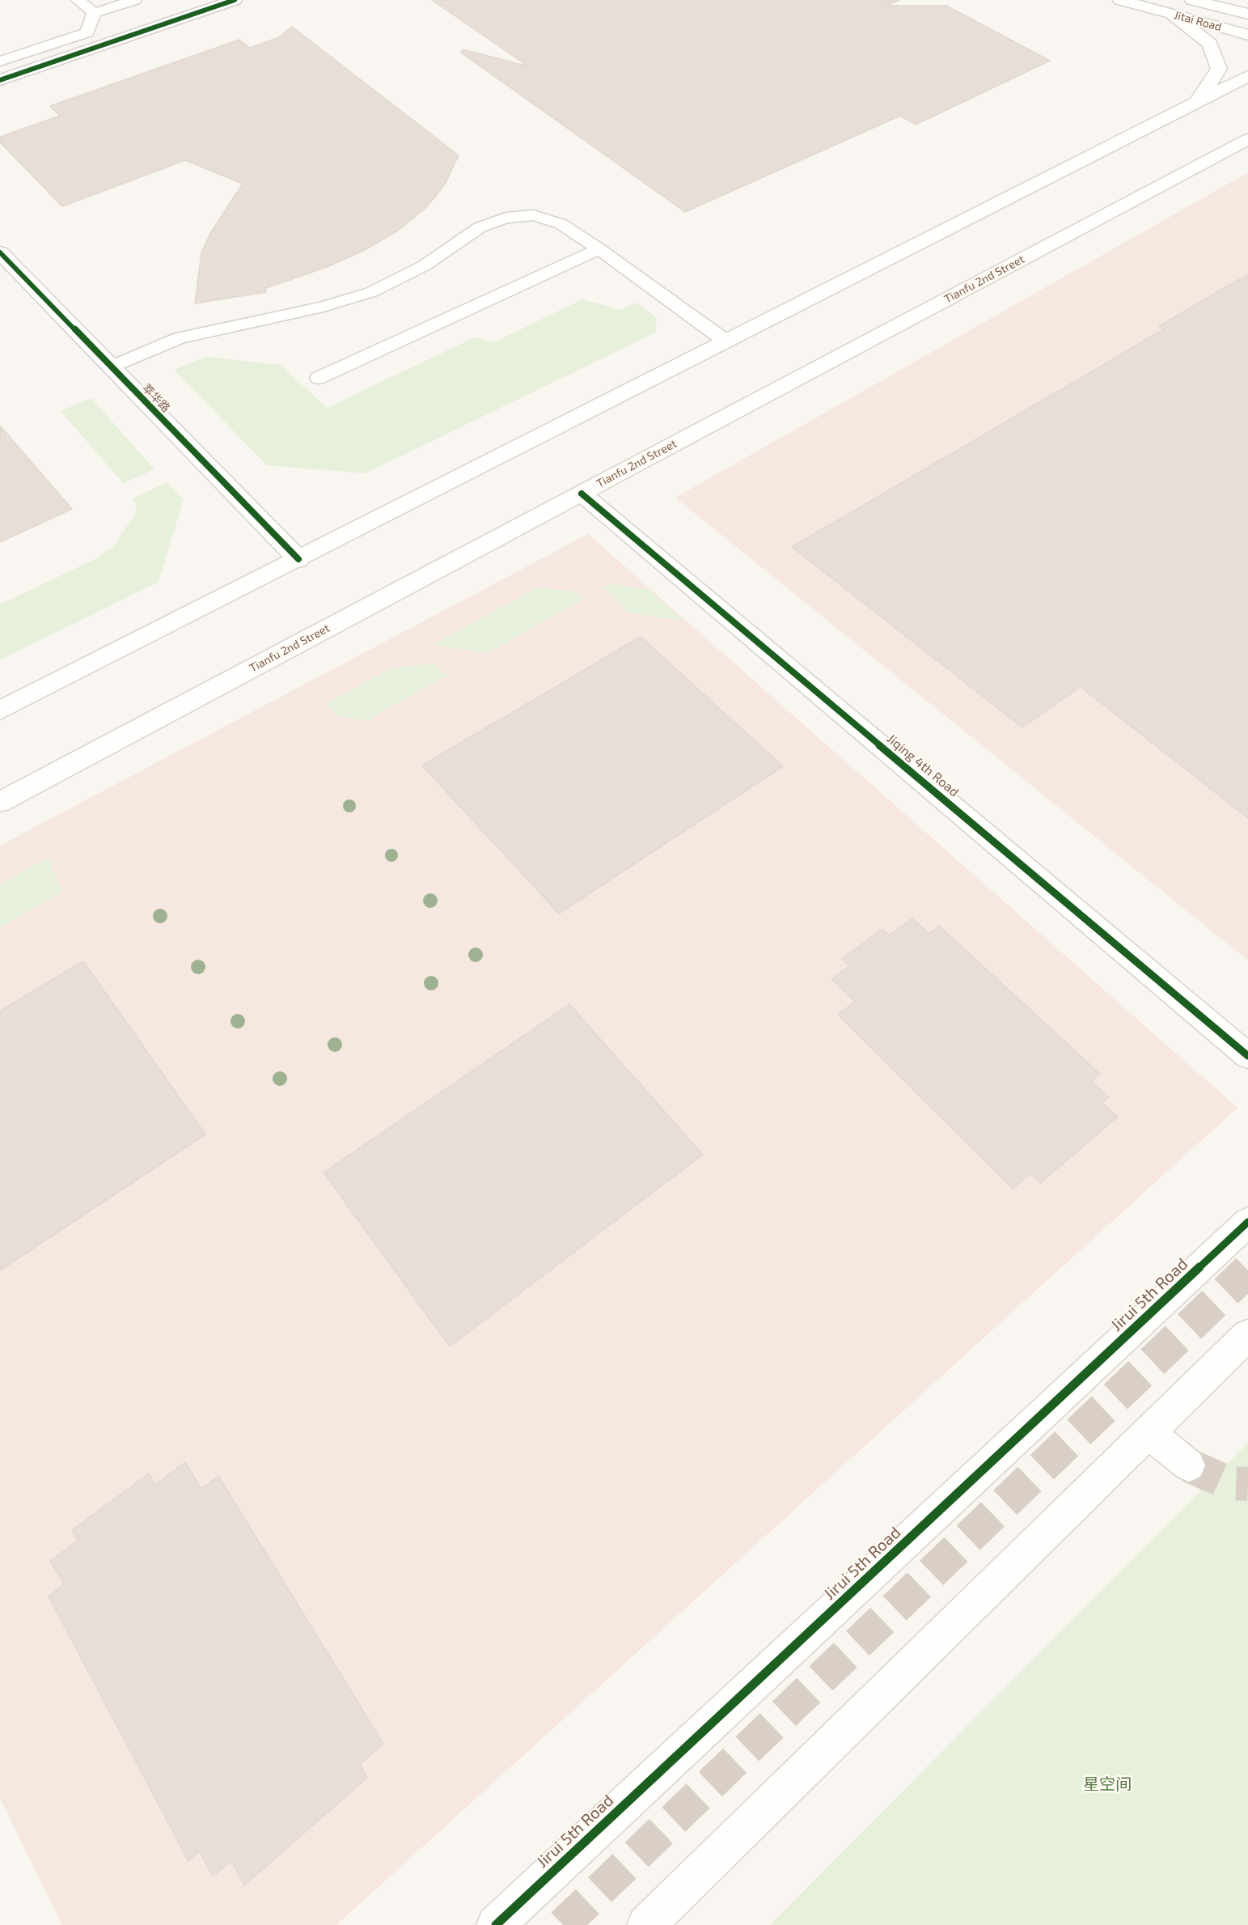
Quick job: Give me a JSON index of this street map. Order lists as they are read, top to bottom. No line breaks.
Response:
{"streets":{"main road":["Jitai Road","Tianfu 2nd Street","萃华路","Jiqing 4th Road","Jirui 5th Road"]},"crossings":[["Tianfu 2nd Street","Jiqing 4th Road"]],"parks":["星空间"]}
